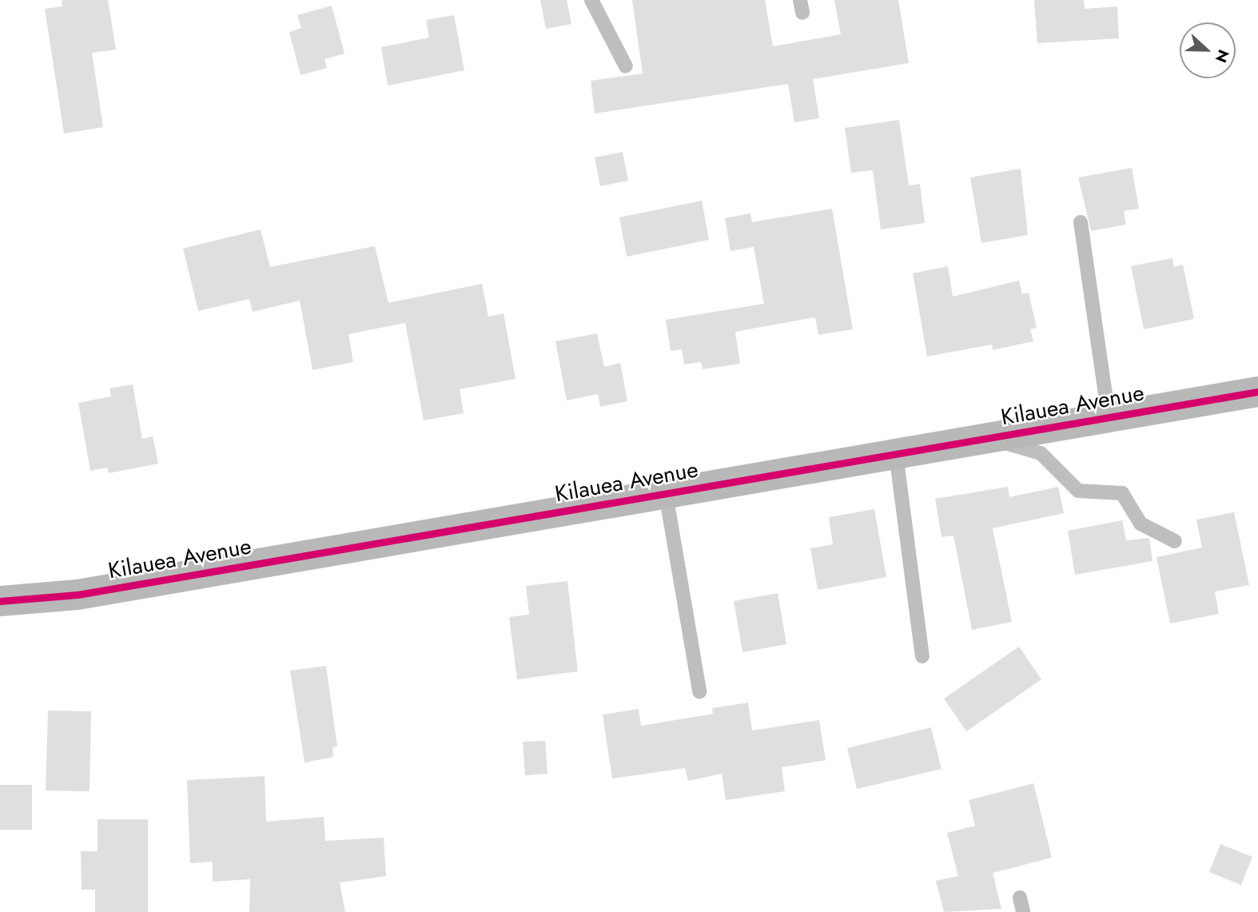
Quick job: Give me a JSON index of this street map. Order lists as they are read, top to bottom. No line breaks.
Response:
{"streets":{"street":["Kilauea Avenue"]},"north":"right"}
